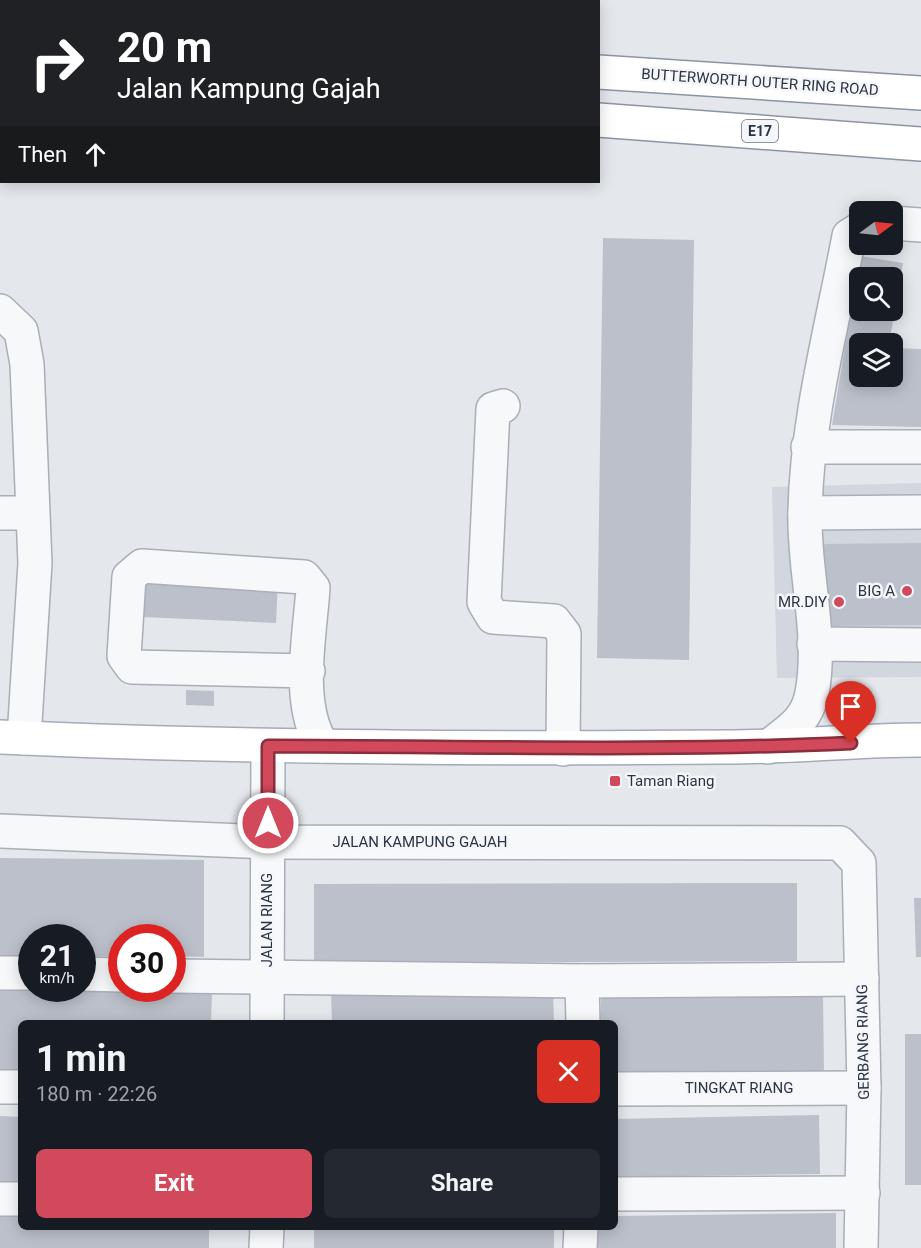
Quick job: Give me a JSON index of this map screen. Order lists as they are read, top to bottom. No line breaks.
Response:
{"streets":{"main road":["BUTTERWORTH OUTER RING ROAD","E17"],"street":["JALAN KAMPUNG GAJAH","JALAN RIANG","GERBANG RIANG","TINGKAT RIANG"]},"crossings":[["JALAN KAMPUNG GAJAH","JALAN RIANG"],["JALAN KAMPUNG GAJAH","GERBANG RIANG"],["GERBANG RIANG","TINGKAT RIANG"]],"places":{"other":["BIG A","MR.DIY"],"transit":["Taman Riang"]},"north":"right","page":{"turn":["20 m","Jalan Kampung Gajah"],"then":"Then","speed":"21 km/h","limit":"30","heading":["1 min","180 m · 22:26"],"buttons":["Exit","Share"]}}
